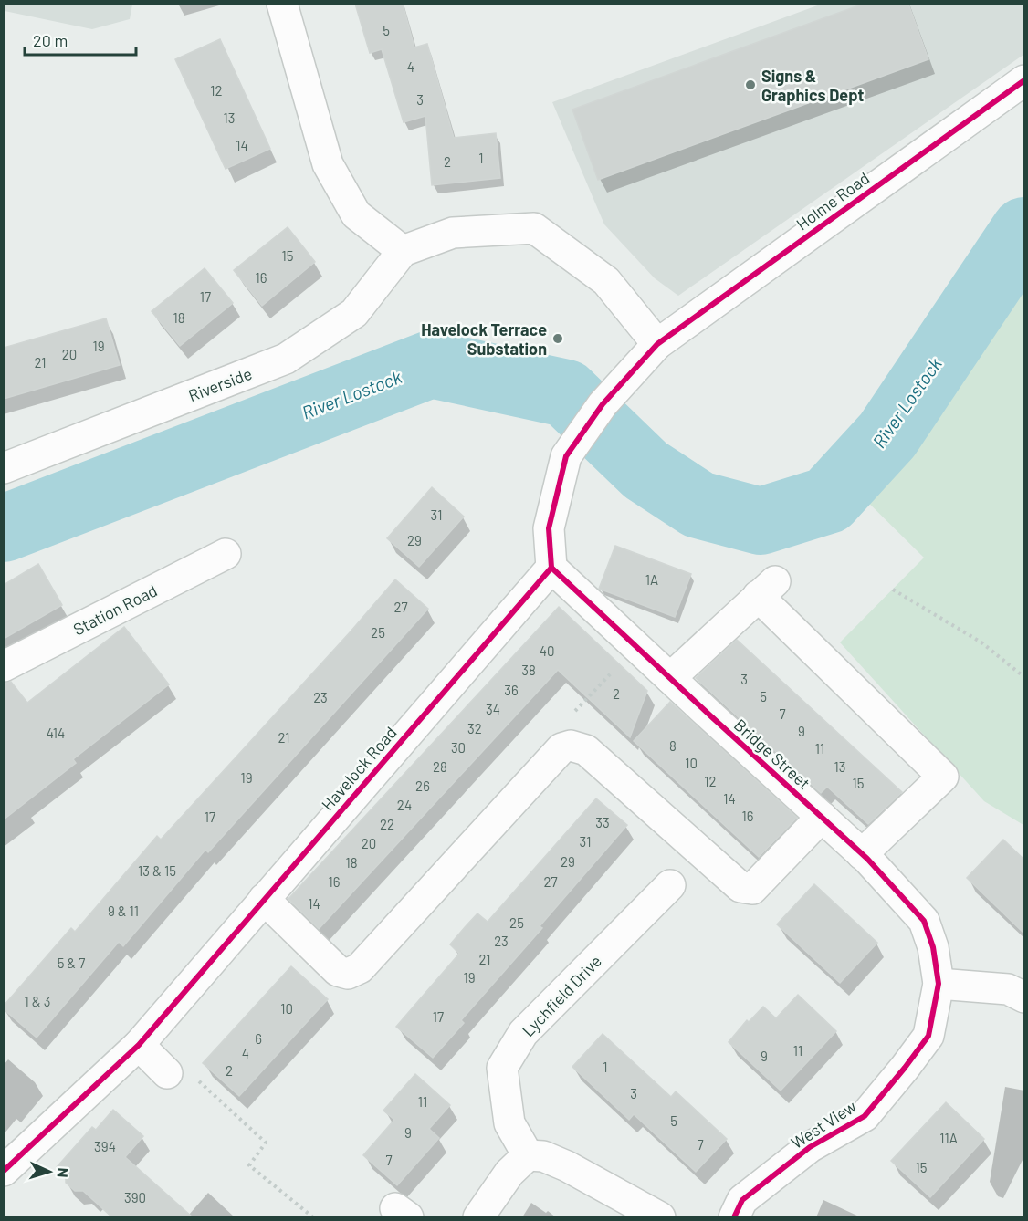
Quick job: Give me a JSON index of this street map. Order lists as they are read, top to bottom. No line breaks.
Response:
{"streets":{"street":["Holme Road","Riverside","Station Road","Bridge Street","Havelock Road","Lychfield Drive","West View"]},"crossings":[["Bridge Street","Havelock Road"],["Bridge Street","West View"]],"water":["River Lostock"],"places":["Signs & Graphics Dept","Havelock Terrace Substation"],"house_numbers":["5","4","12","3","13","14","1","2","15","16","17","18","19","20","21","31","29","1A","27","25","40","38","3","36","2","5","23","34","7","32","9","414","21","8","30","11","10","28","13","19","12","15","26","14","24","16","17","33","22","31","20","29","18","13 & 15","16","27","14","9 & 11","25","23","21","5 & 7","19","1 & 3","10","17","6","11","4","9","1","2","3","11","5","9","11A","7","394","7","15","390"],"scale_bar":"20 m","north":"right"}
